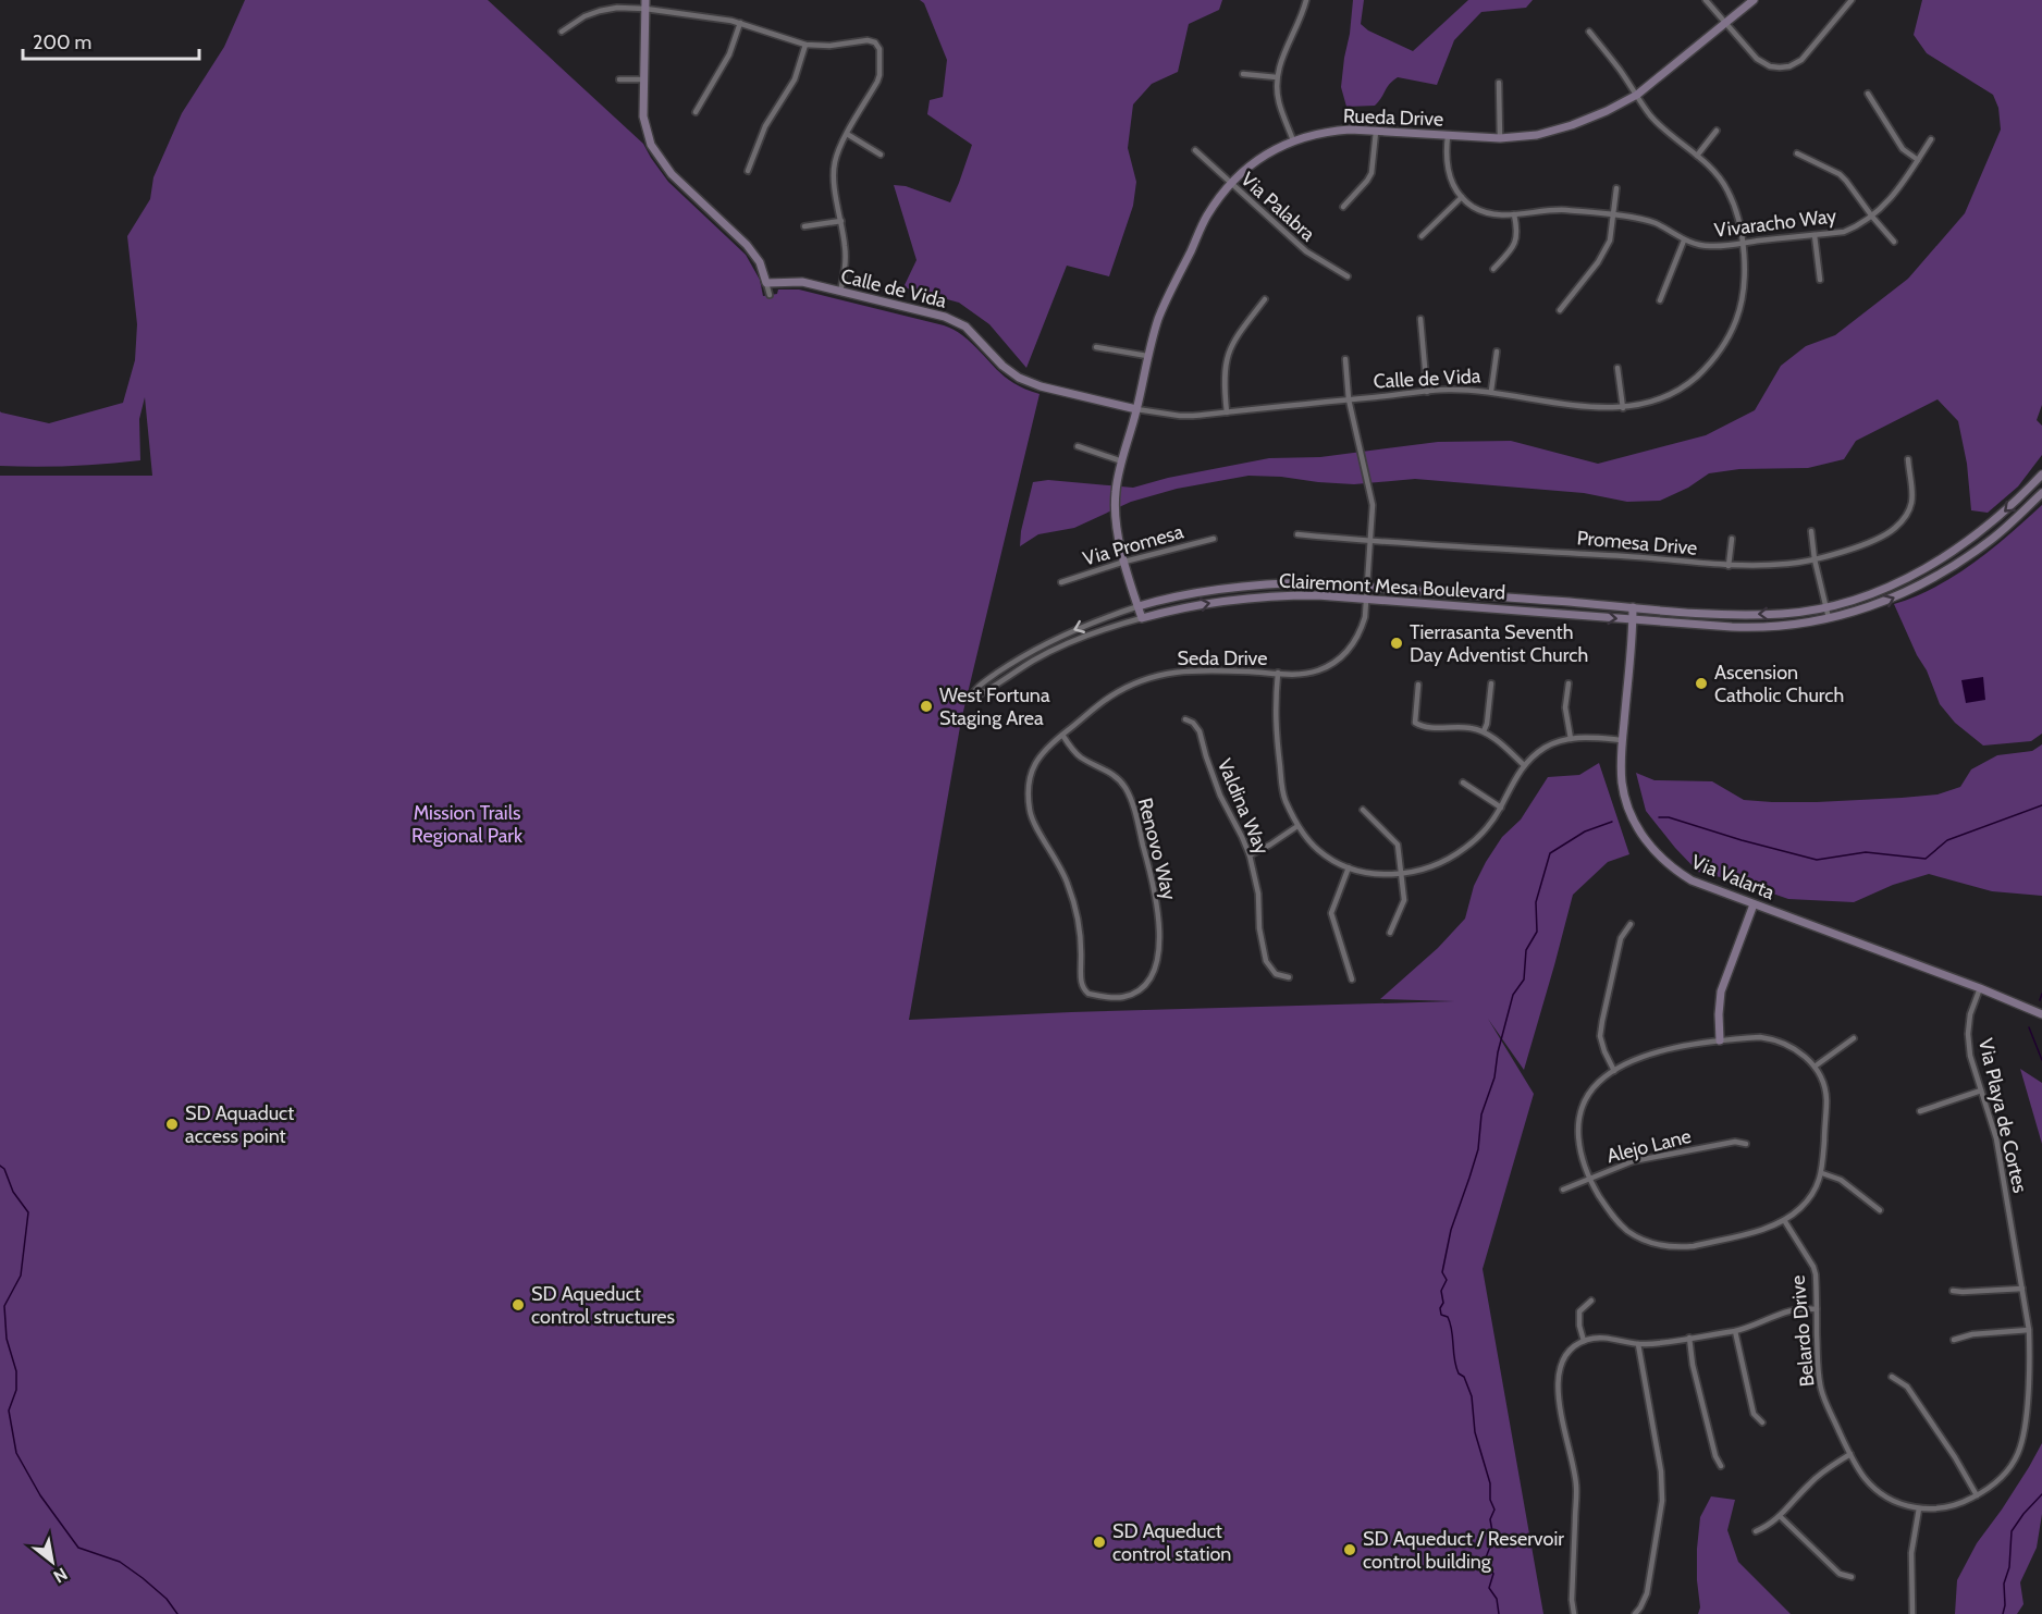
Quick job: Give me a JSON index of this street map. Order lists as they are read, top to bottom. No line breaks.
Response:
{"streets":{"street":["Rueda Drive","Via Palabra","Vivaracho Way","Calle de Vida","Promesa Drive","Via Promesa","Clairemont Mesa Boulevard","Seda Drive","Valdina Way","Renovo Way","Via Valarta","Via Playa de Cortes","Alejo Lane","Belardo Drive"]},"crossings":[["Rueda Drive","Via Palabra"],["Rueda Drive","Calle de Vida"],["Rueda Drive","Via Promesa"],["Rueda Drive","Clairemont Mesa Boulevard"],["Vivaracho Way","Calle de Vida"],["Calle de Vida","Seda Drive"],["Promesa Drive","Seda Drive"],["Clairemont Mesa Boulevard","Seda Drive"],["Clairemont Mesa Boulevard","Via Valarta"],["Seda Drive","Renovo Way"],["Via Valarta","Via Playa de Cortes"],["Via Playa de Cortes","Belardo Drive"]],"parks":["Mission Trails Regional Park"],"places":["Tierrasanta Seventh Day Adventist Church","Ascension Catholic Church","West Fortuna Staging Area","SD Aquaduct access point","SD Aqueduct control structures","SD Aqueduct control station","SD Aqueduct / Reservoir control building"],"scale_bar":"200 m","north":"bottom right"}
